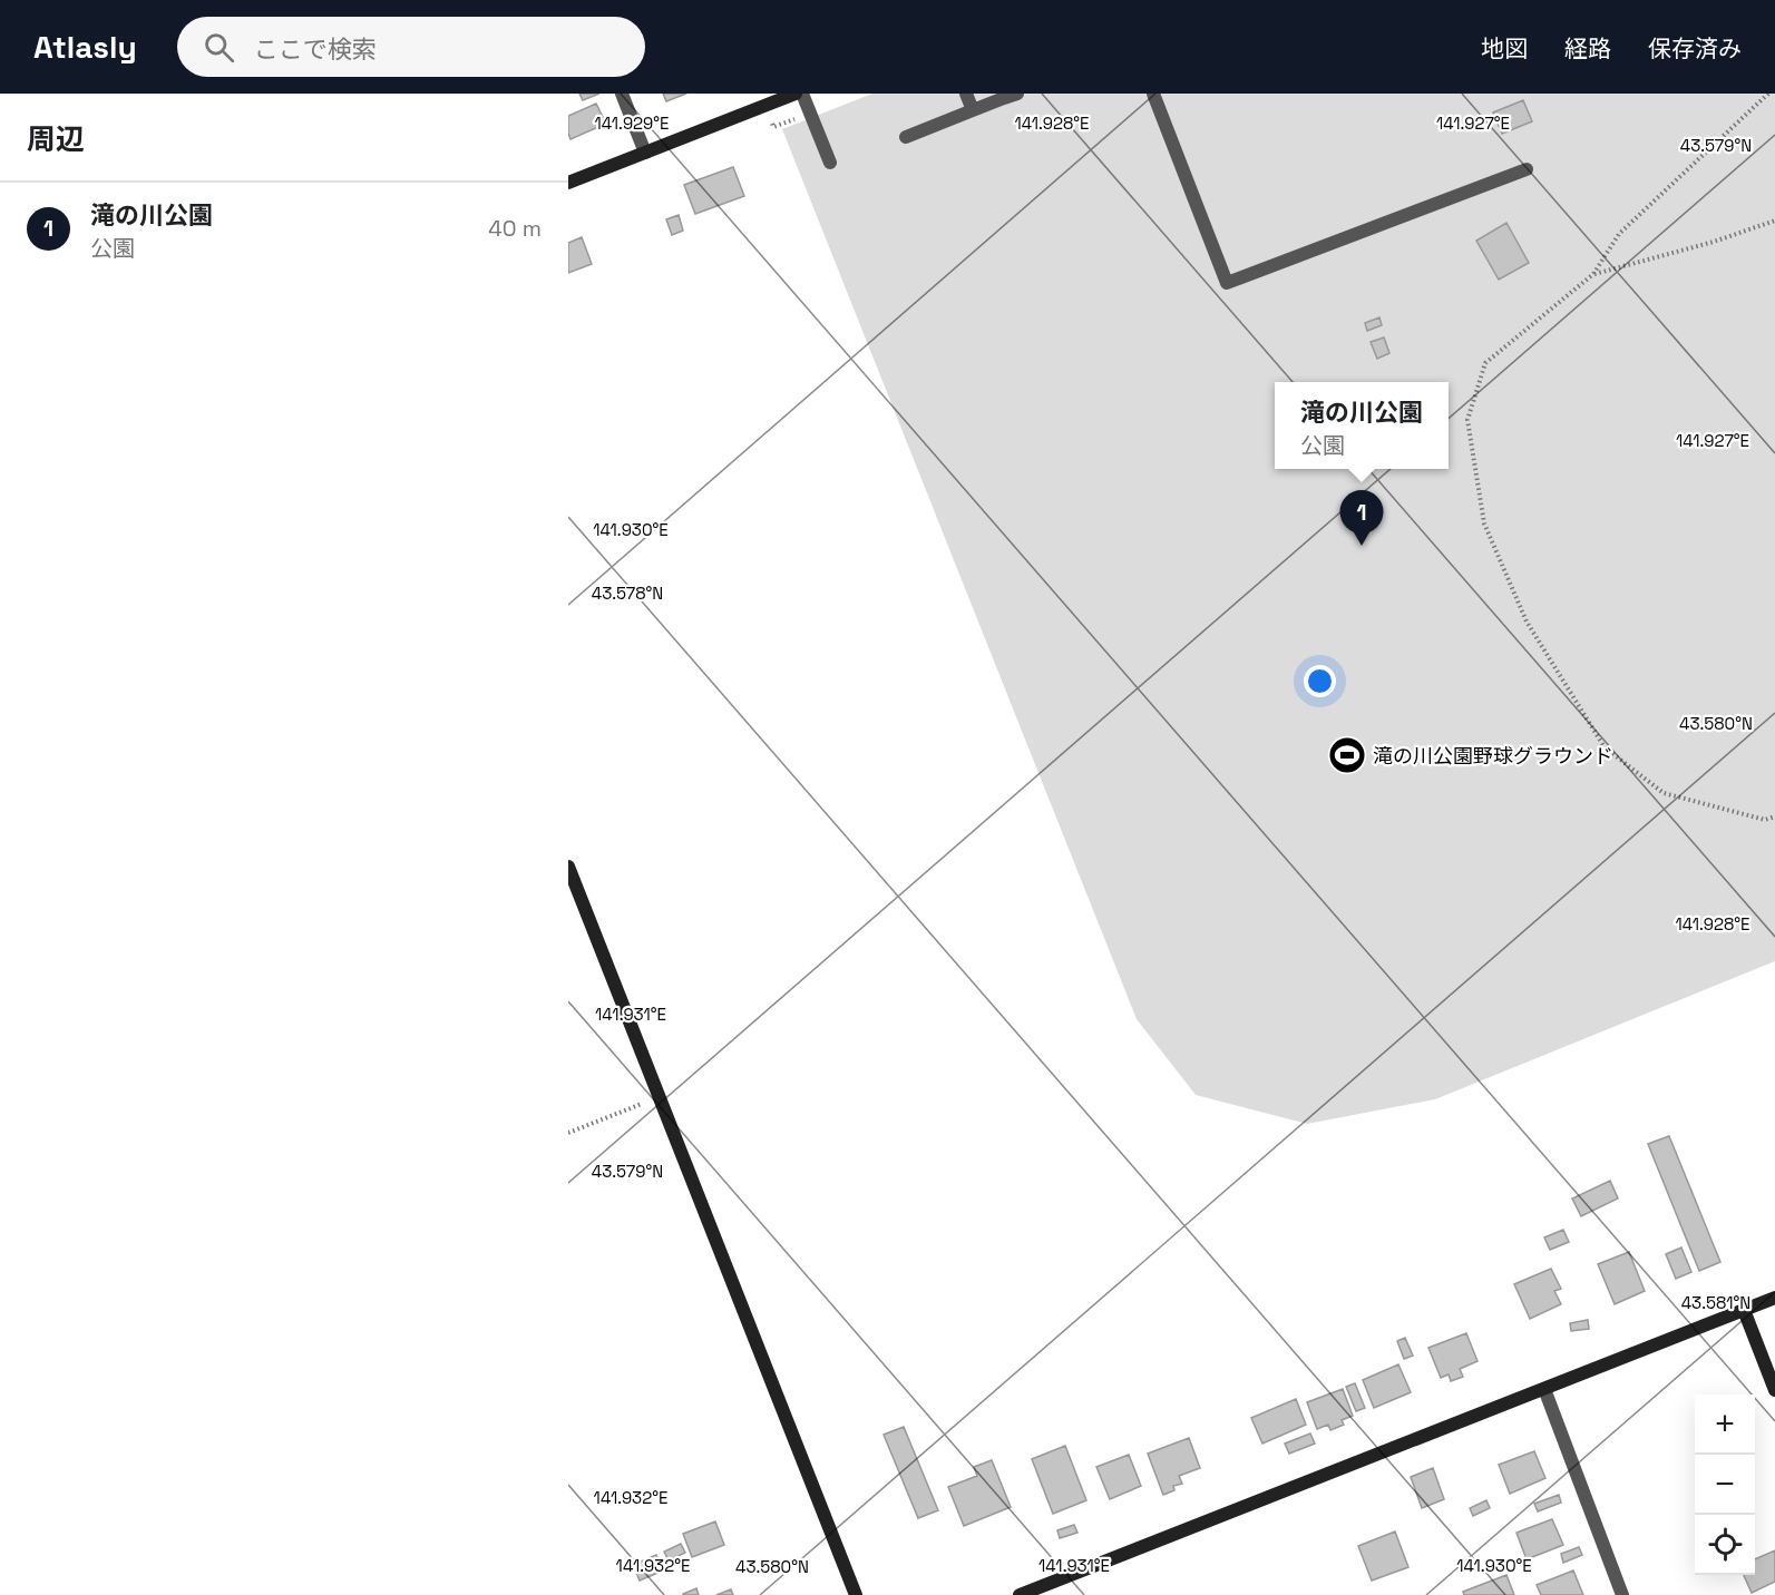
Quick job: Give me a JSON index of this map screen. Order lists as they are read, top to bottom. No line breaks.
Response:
{"places":{"sports":["滝の川公園野球グラウンド"]},"page":{"header":"Atlasly","search":"ここで検索","nav":["地図","経路","保存済み"],"heading":"周辺","list":[{"mark":"1","name":"滝の川公園","note":"公園","value":"40 m"}],"popup":["滝の川公園","公園"],"pins":"1","map_buttons":["+","−"]},"coordinates":["141.929°E","141.927°E","141.928°E","43.579°N","141.930°E","43.578°N","43.580°N","141.931°E","43.581°N","141.932°E"]}
